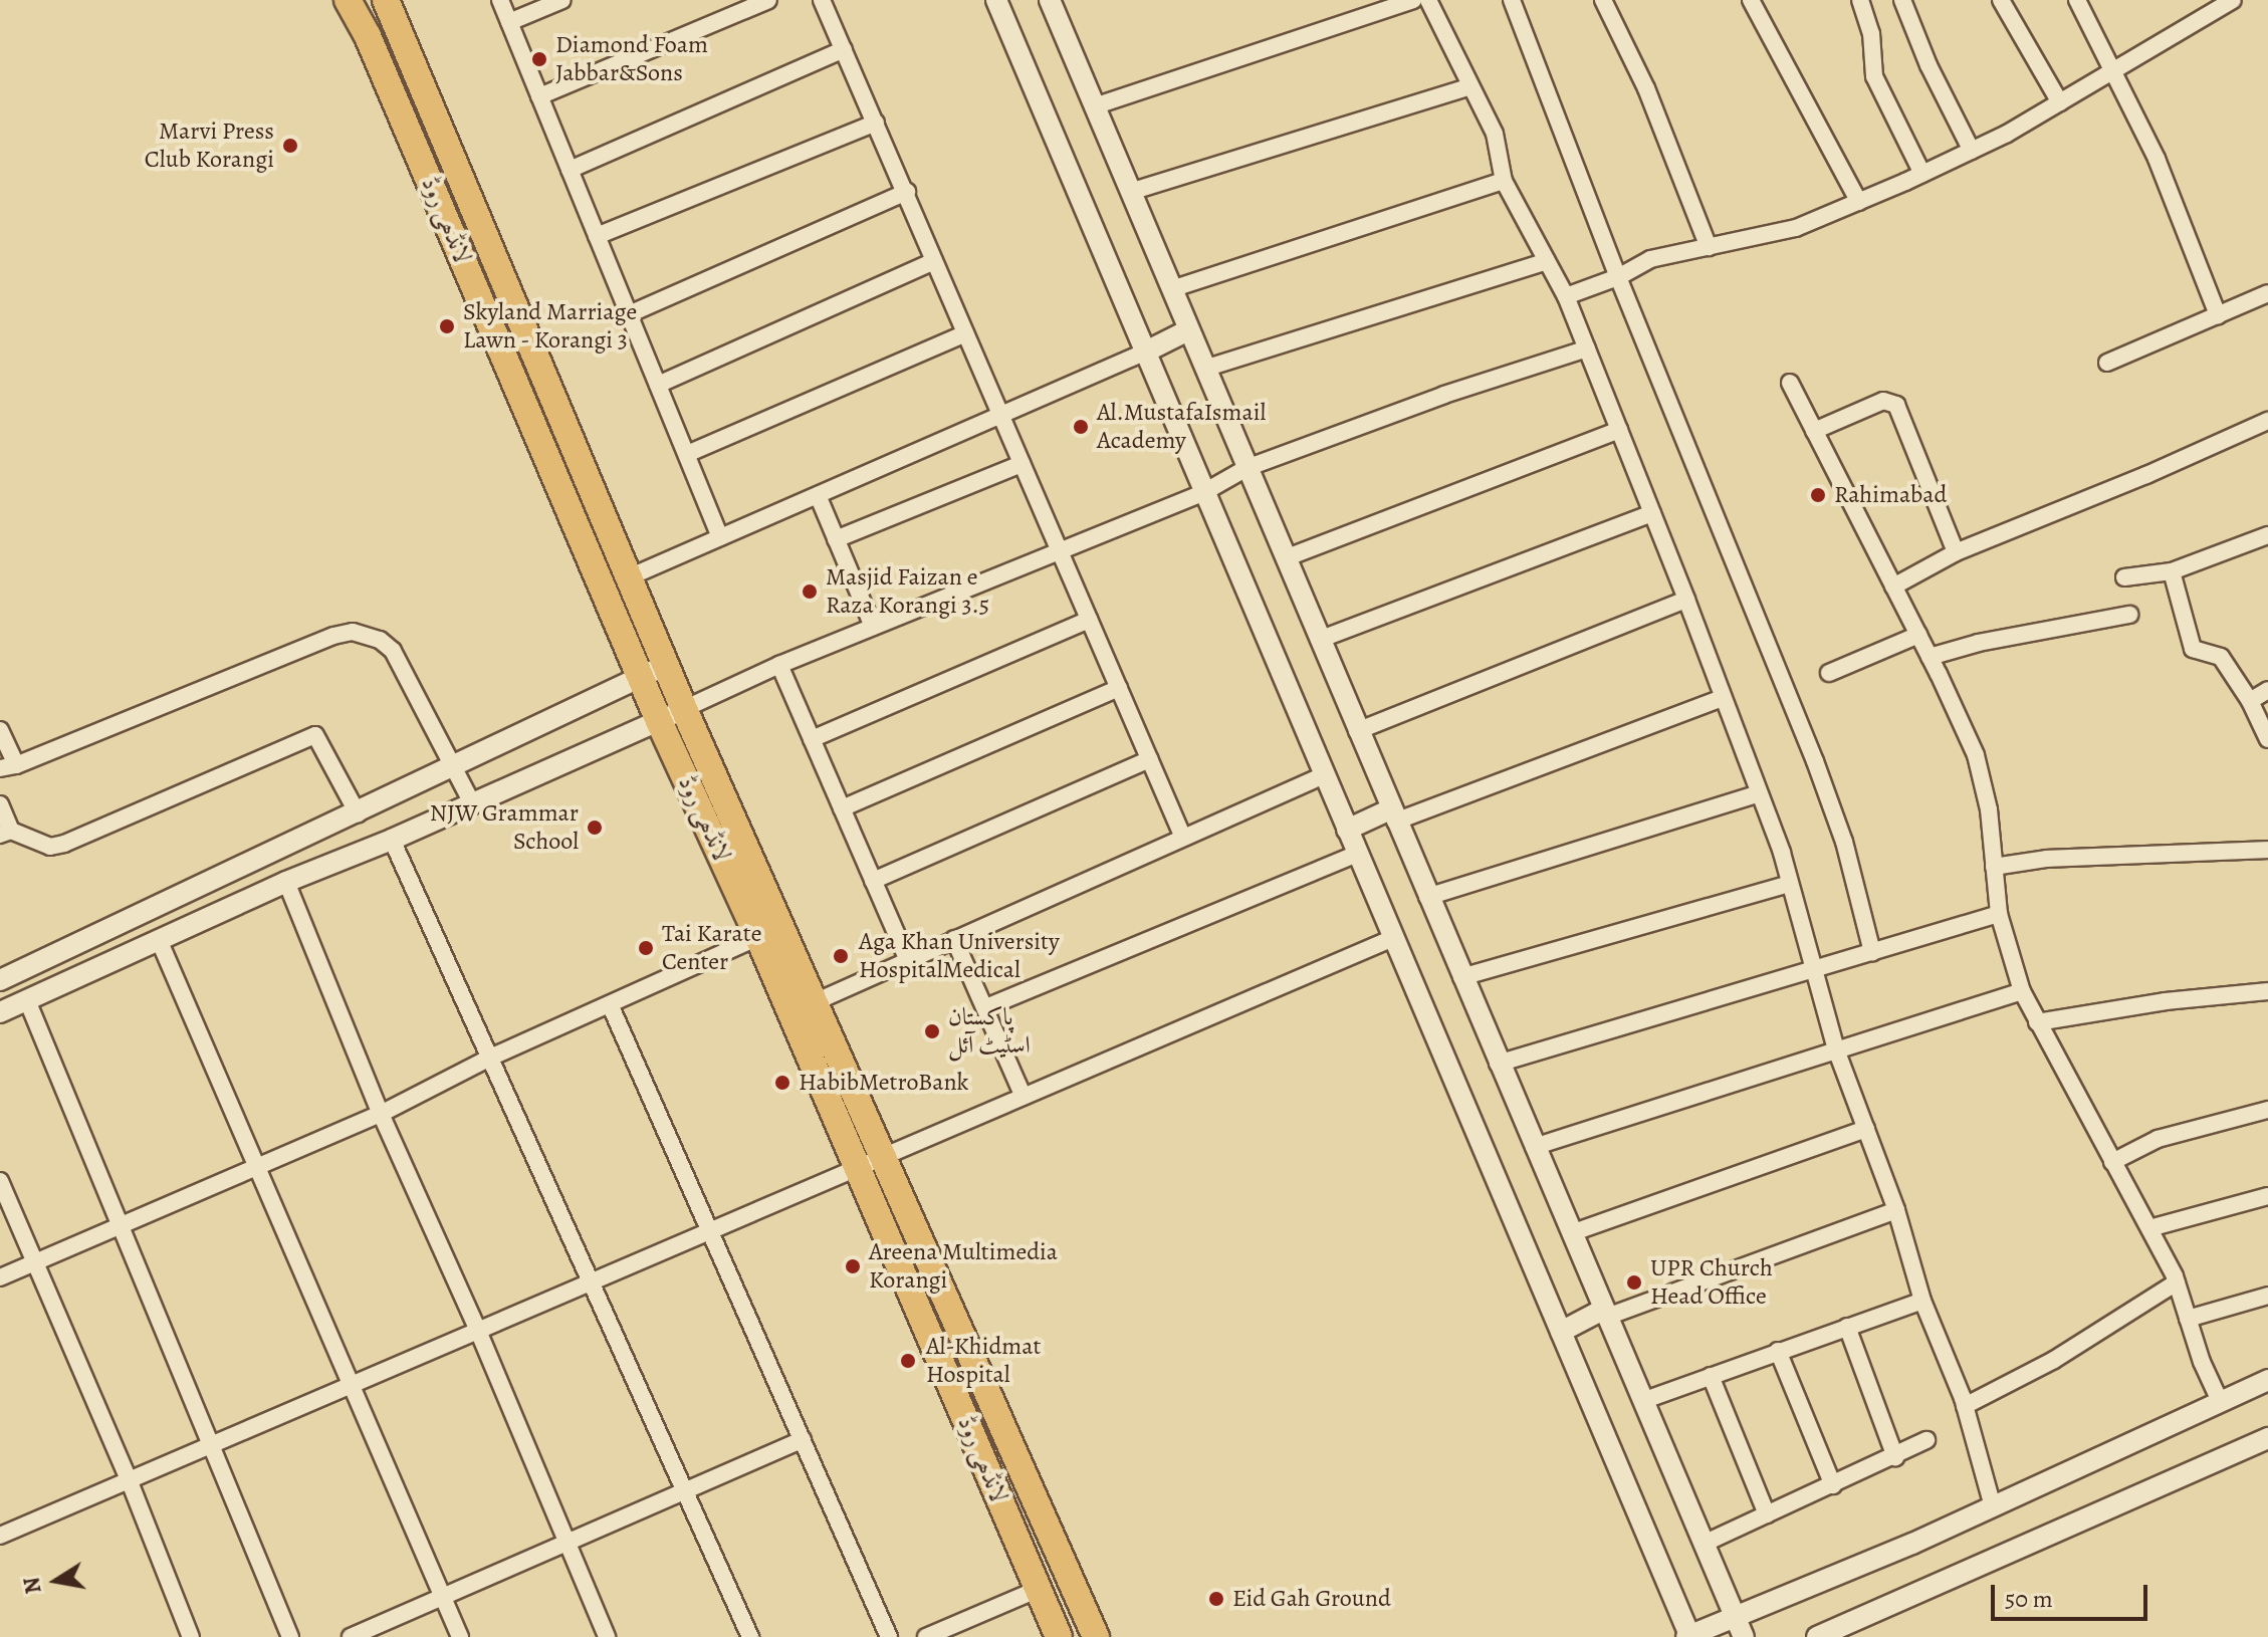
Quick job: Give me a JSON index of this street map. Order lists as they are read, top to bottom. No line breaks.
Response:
{"streets":{"main road":["لانڈھی روڈ"]},"places":["Diamond Foam Jabbar&Sons","Marvi Press Club Korangi","Skyland Marriage Lawn - Korangi 3","Al.MustafaIsmail Academy","Rahimabad","Masjid Faizan e Raza Korangi 3.5","NJW Grammar School","Tai Karate Center","Aga Khan University HospitalMedical","پاکستان اسٹیٹ آئل","HabibMetroBank","Areena Multimedia Korangi","UPR Church Head Office","Al-Khidmat Hospital","Eid Gah Ground"],"scale_bar":"50 m","north":"left"}
